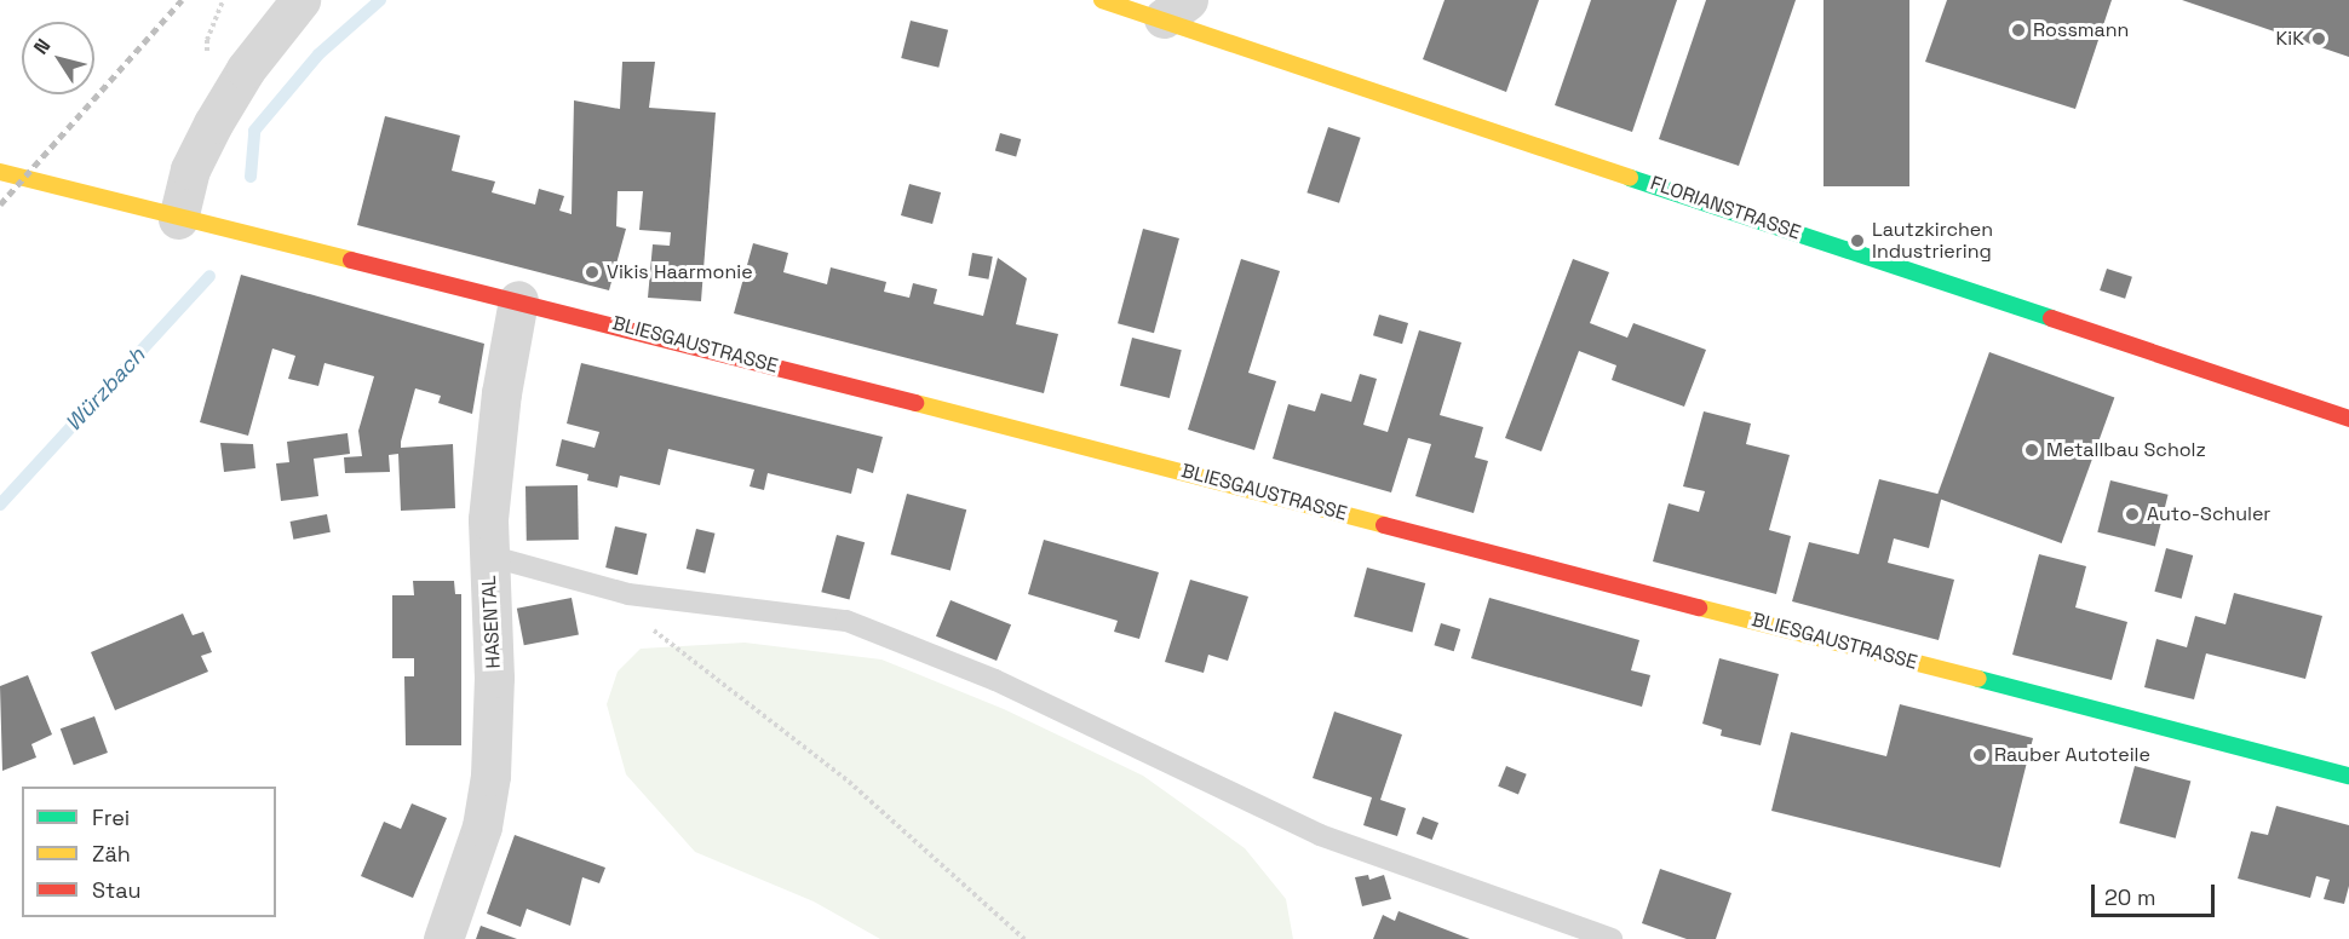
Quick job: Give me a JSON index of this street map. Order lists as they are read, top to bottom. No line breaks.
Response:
{"streets":{"main road":["FLORIANSTRASSE","BLIESGAUSTRASSE"],"street":["HASENTAL"]},"crossings":[["BLIESGAUSTRASSE","HASENTAL"]],"water":["Würzbach"],"places":["Rossmann","KiK","Lautzkirchen Industriering","Vikis Haarmonie","Metallbau Scholz","Auto-Schuler","Rauber Autoteile"],"legend":["Frei","Zäh","Stau"],"scale_bar":"20 m","north":"top left"}
